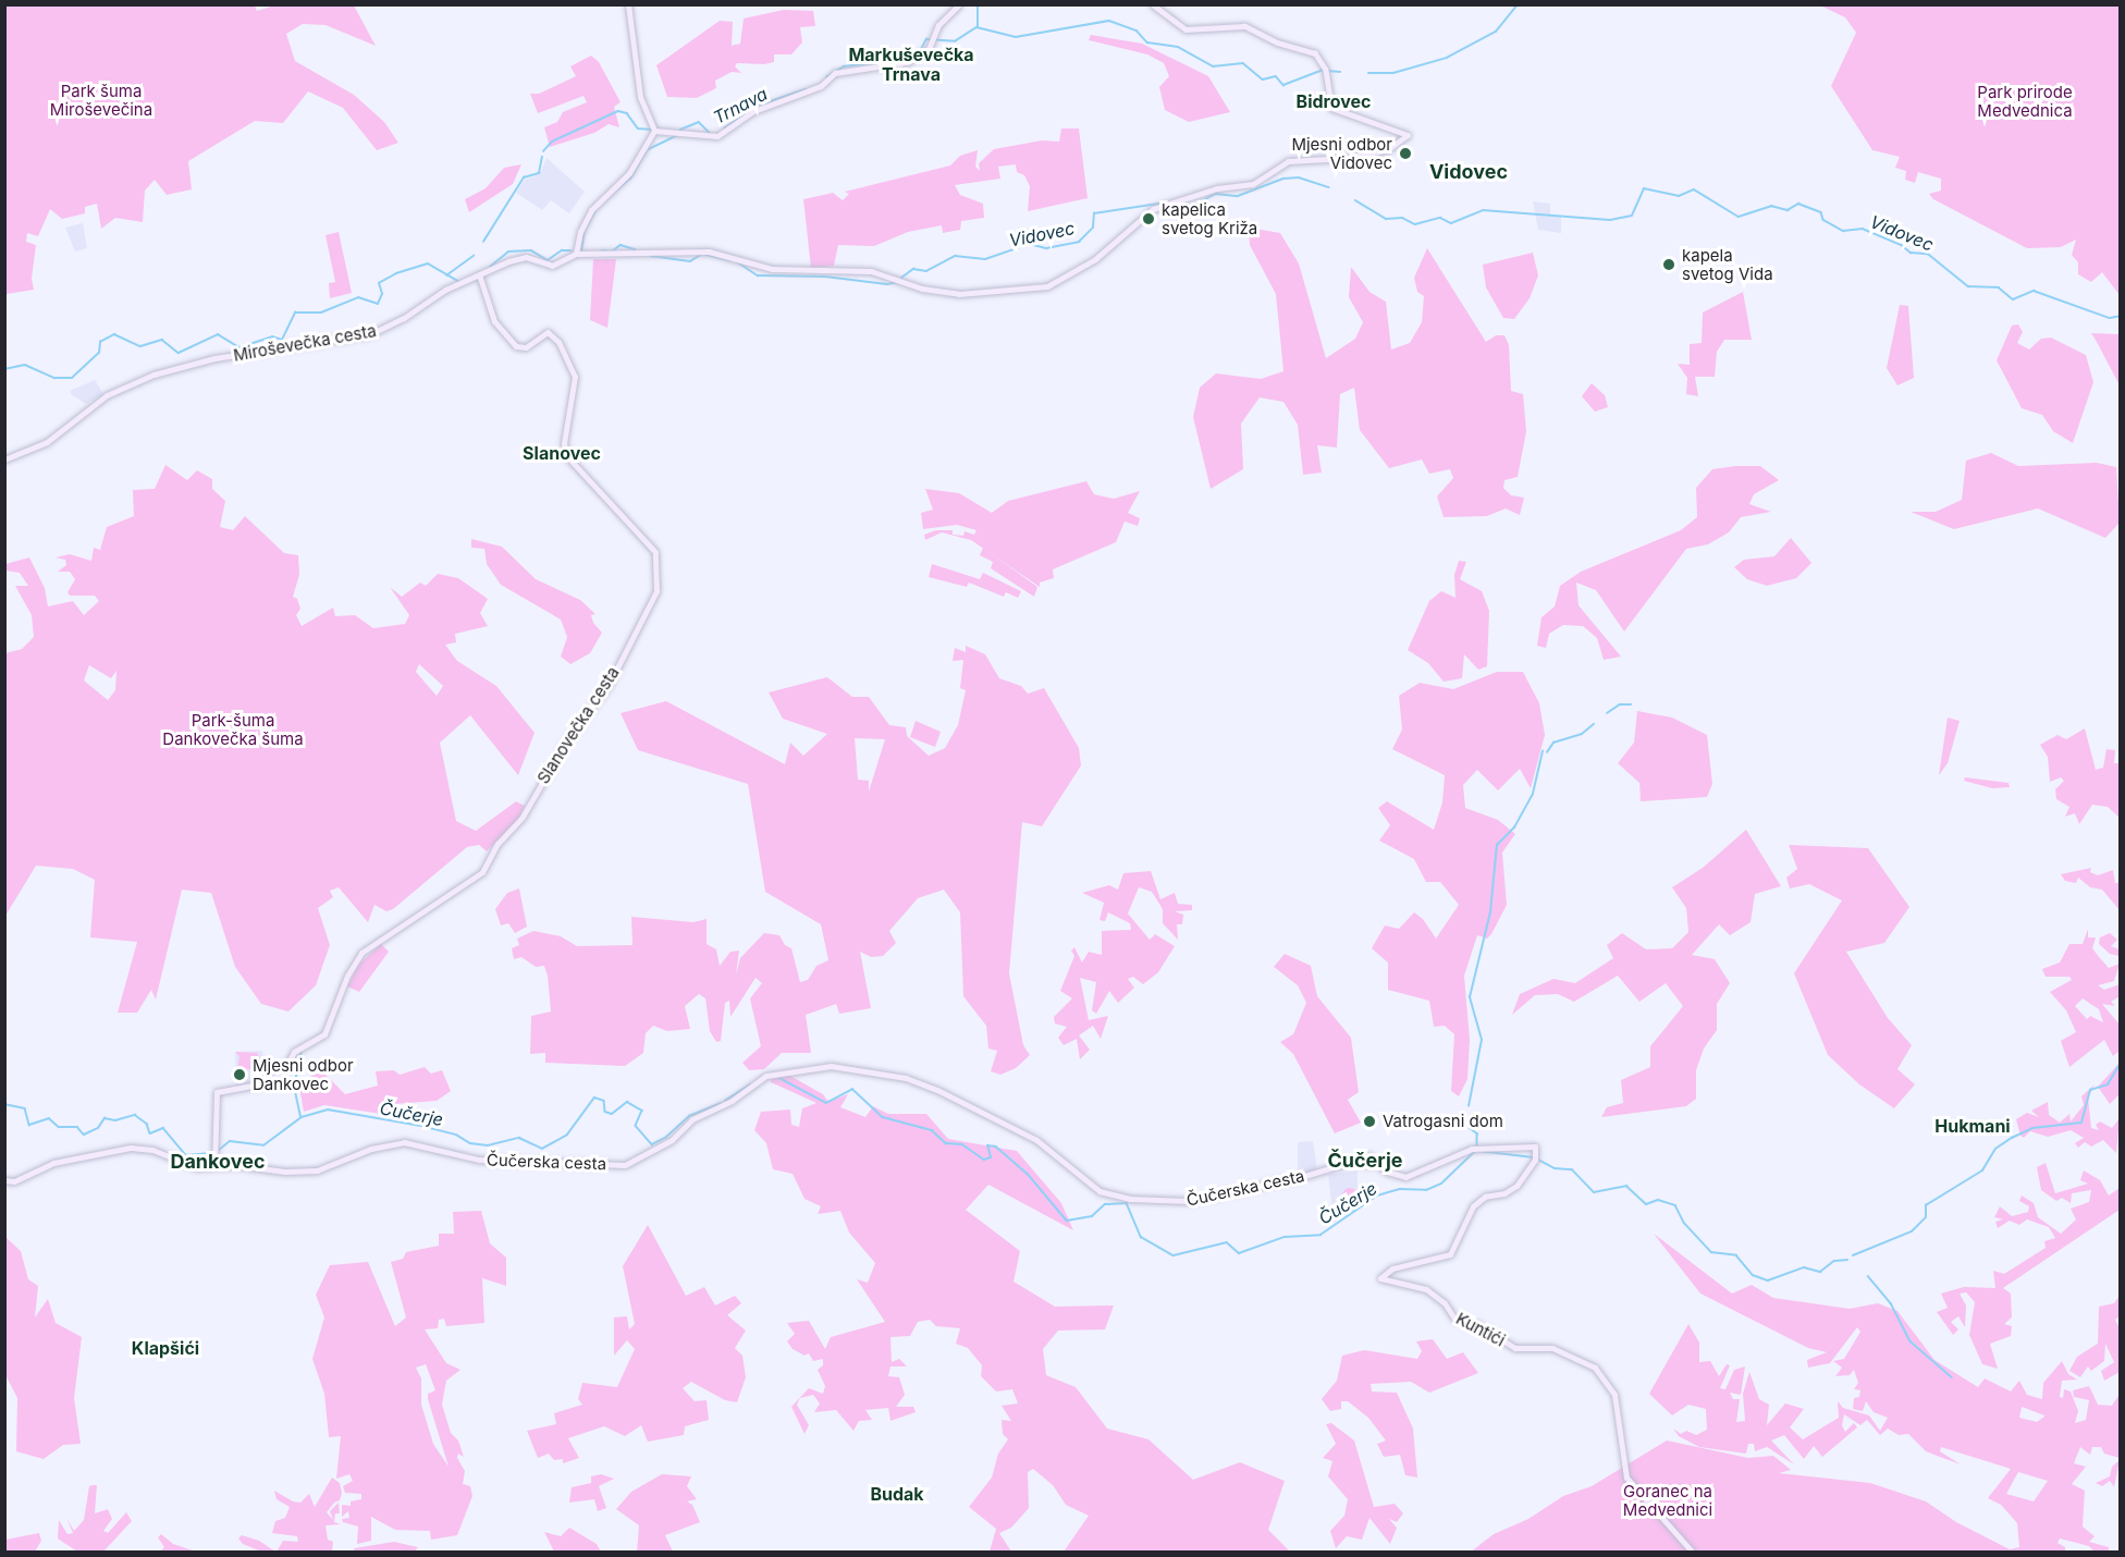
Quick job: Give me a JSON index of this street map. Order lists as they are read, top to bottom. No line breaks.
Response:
{"streets":{"street":["Miroševečka cesta","Slanovečka cesta","Čučerska cesta","Kuntići"]},"crossings":[["Miroševečka cesta","Slanovečka cesta"],["Slanovečka cesta","Čučerska cesta"],["Čučerska cesta","Kuntići"]],"districts":["Markuševečka Trnava","Bidrovec","Vidovec","Slanovec","Hukmani","Čučerje","Dankovec","Klapšići","Budak"],"water":["Trnava","Vidovec","Čučerje"],"parks":["Park šuma Miroševečina","Park prirode Medvednica","Park-šuma Dankovečka šuma","Goranec na Medvednici"],"places":["Mjesni odbor Vidovec","kapelica svetog Križa","kapela svetog Vida","Mjesni odbor Dankovec","Vatrogasni dom"]}
